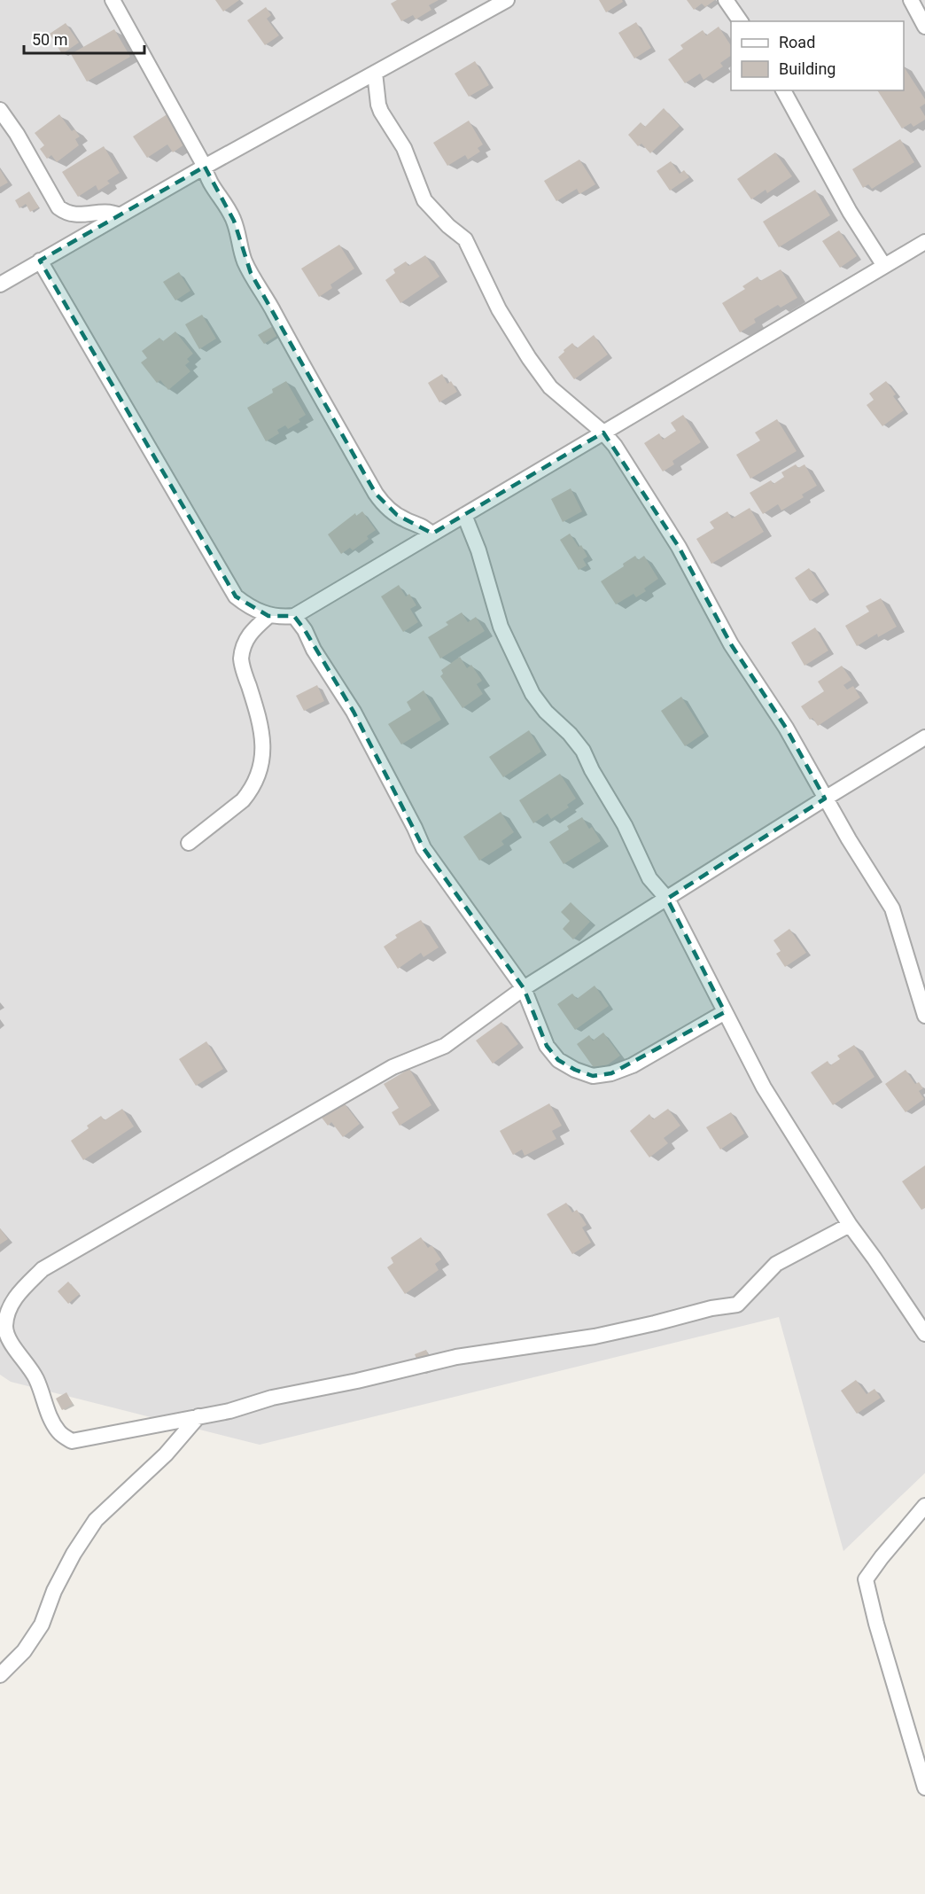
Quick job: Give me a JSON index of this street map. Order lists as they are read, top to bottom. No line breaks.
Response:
{"legend":["Road","Building"],"scale_bar":"50 m"}
